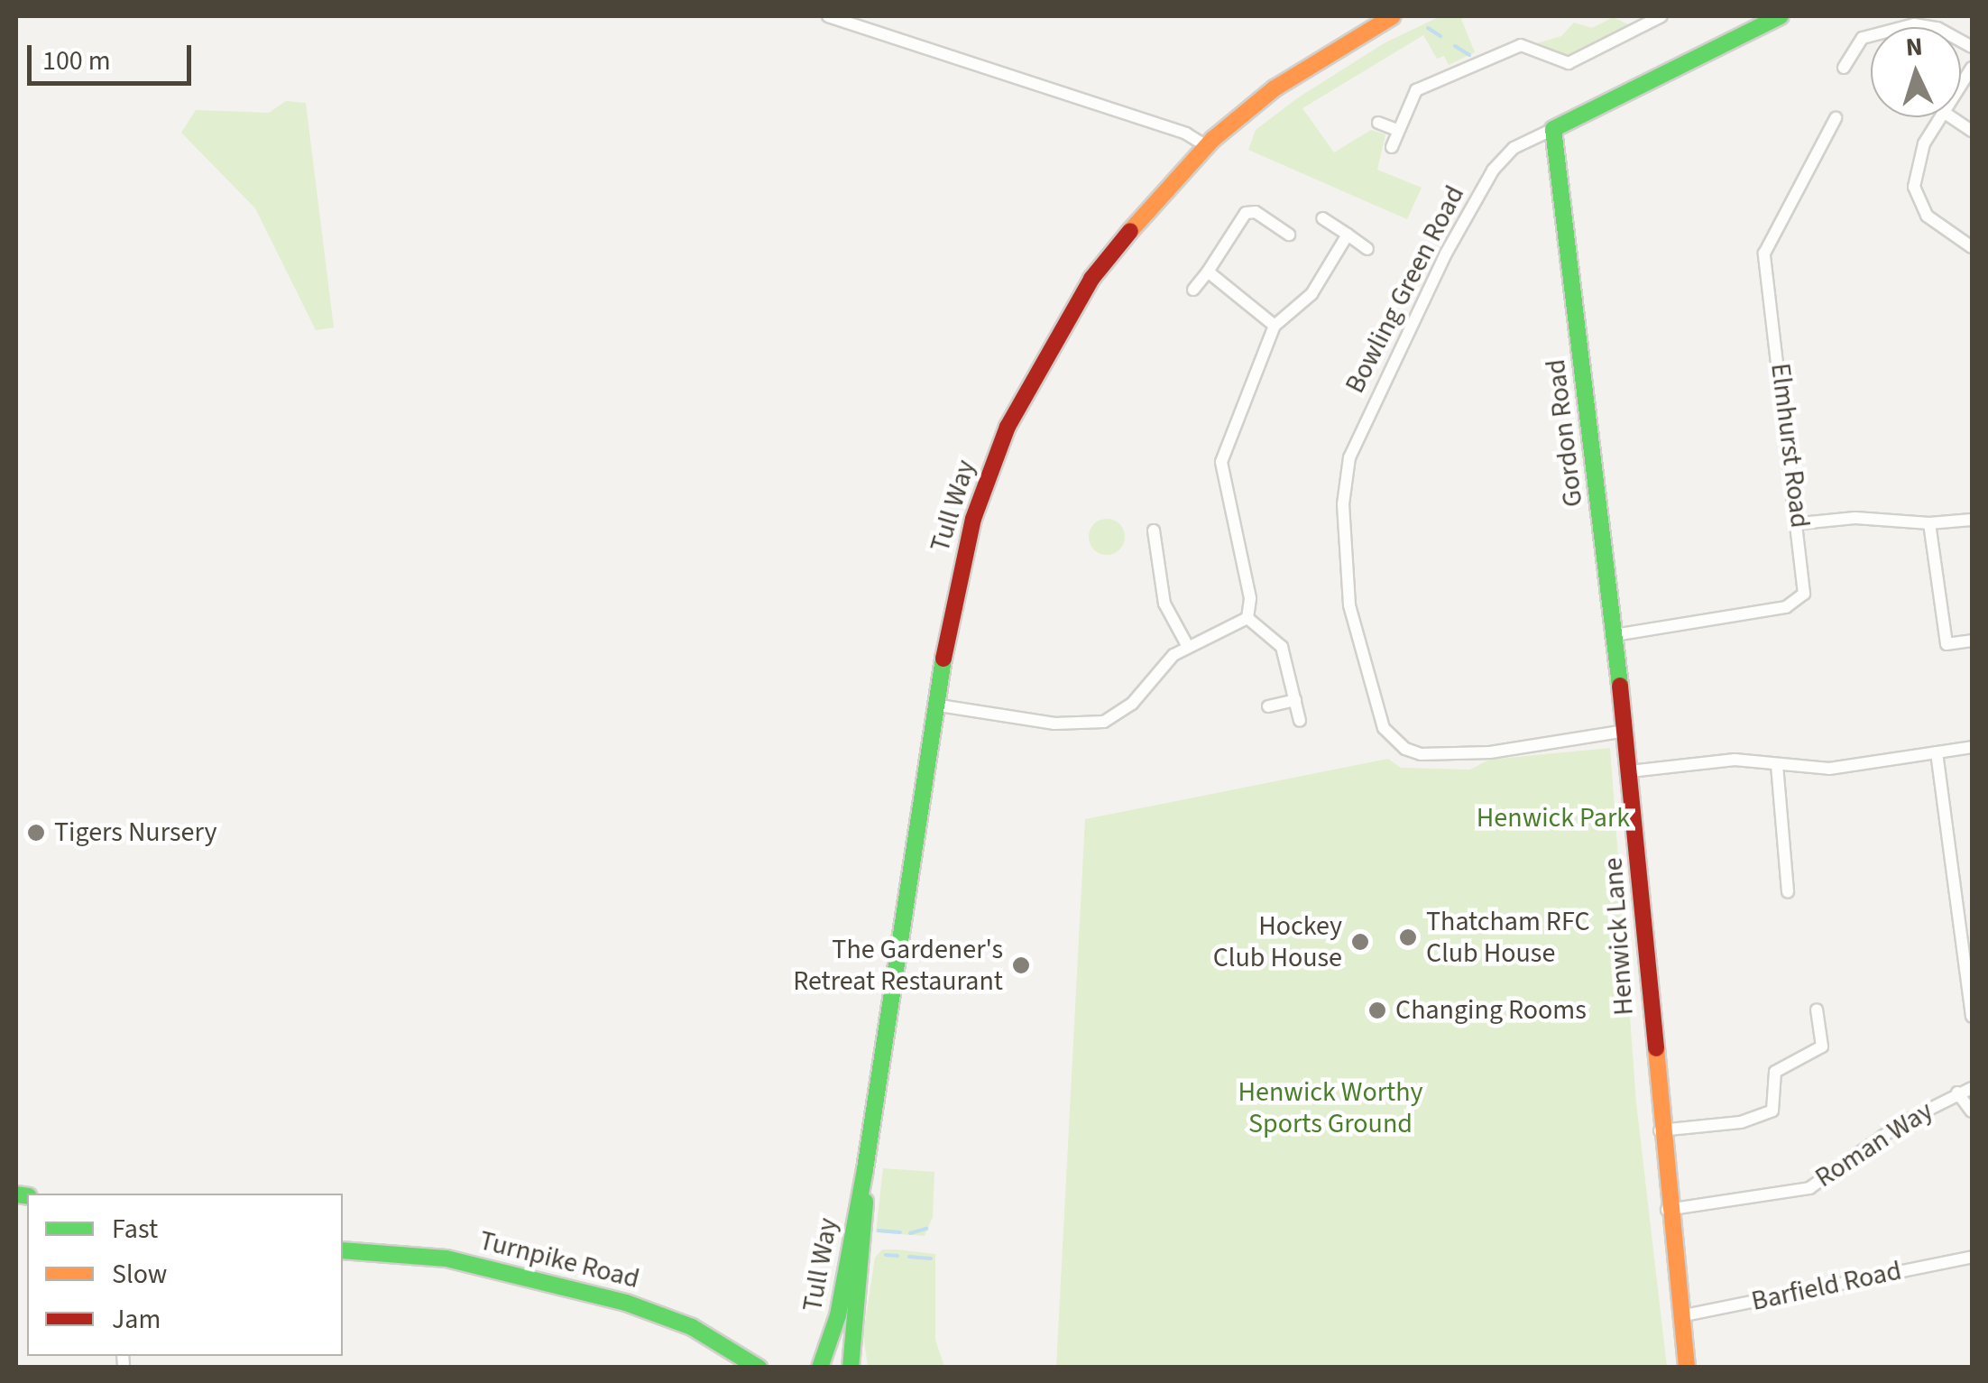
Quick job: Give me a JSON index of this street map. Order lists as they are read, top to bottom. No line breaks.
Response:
{"streets":{"street":["Bowling Green Road","Gordon Road","Elmhurst Road","Tull Way","Henwick Lane","Roman Way","Turnpike Road","Barfield Road"]},"crossings":[["Bowling Green Road","Gordon Road"],["Bowling Green Road","Henwick Lane"],["Gordon Road","Elmhurst Road"],["Gordon Road","Henwick Lane"],["Henwick Lane","Roman Way"],["Henwick Lane","Barfield Road"]],"parks":["Henwick Park","Henwick Worthy Sports Ground"],"places":["Tigers Nursery","Thatcham RFC Club House","Hockey Club House","The Gardener's Retreat Restaurant","Changing Rooms"],"legend":["Fast","Slow","Jam"],"scale_bar":"100 m","north":"top"}
